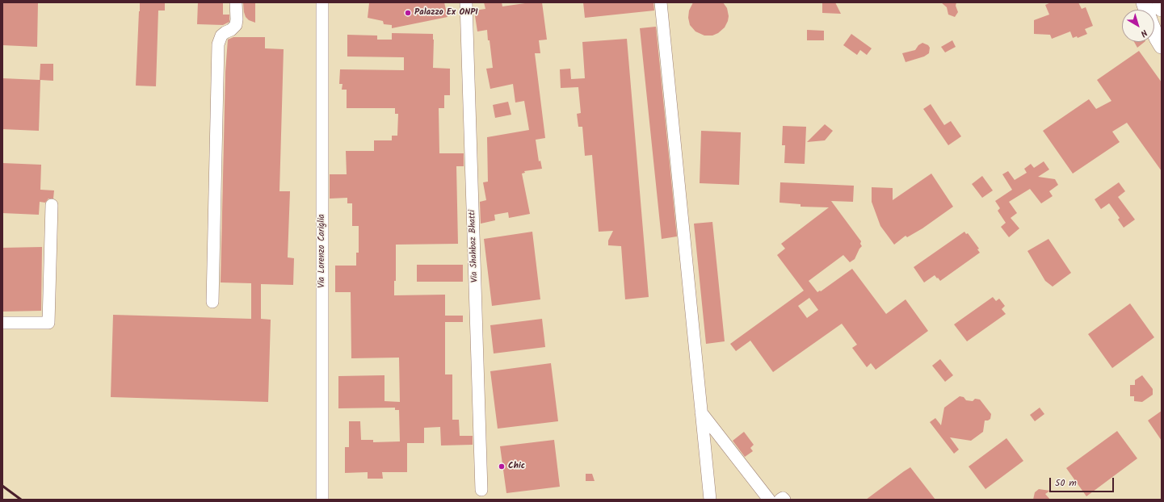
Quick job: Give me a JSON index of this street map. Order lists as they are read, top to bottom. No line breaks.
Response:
{"streets":{"street":["Via Shahbaz Bhatti","Via Lorenzo Cariglia"]},"places":["Palazzo Ex ONPI","Chic"],"scale_bar":"50 m","north":"bottom right"}
